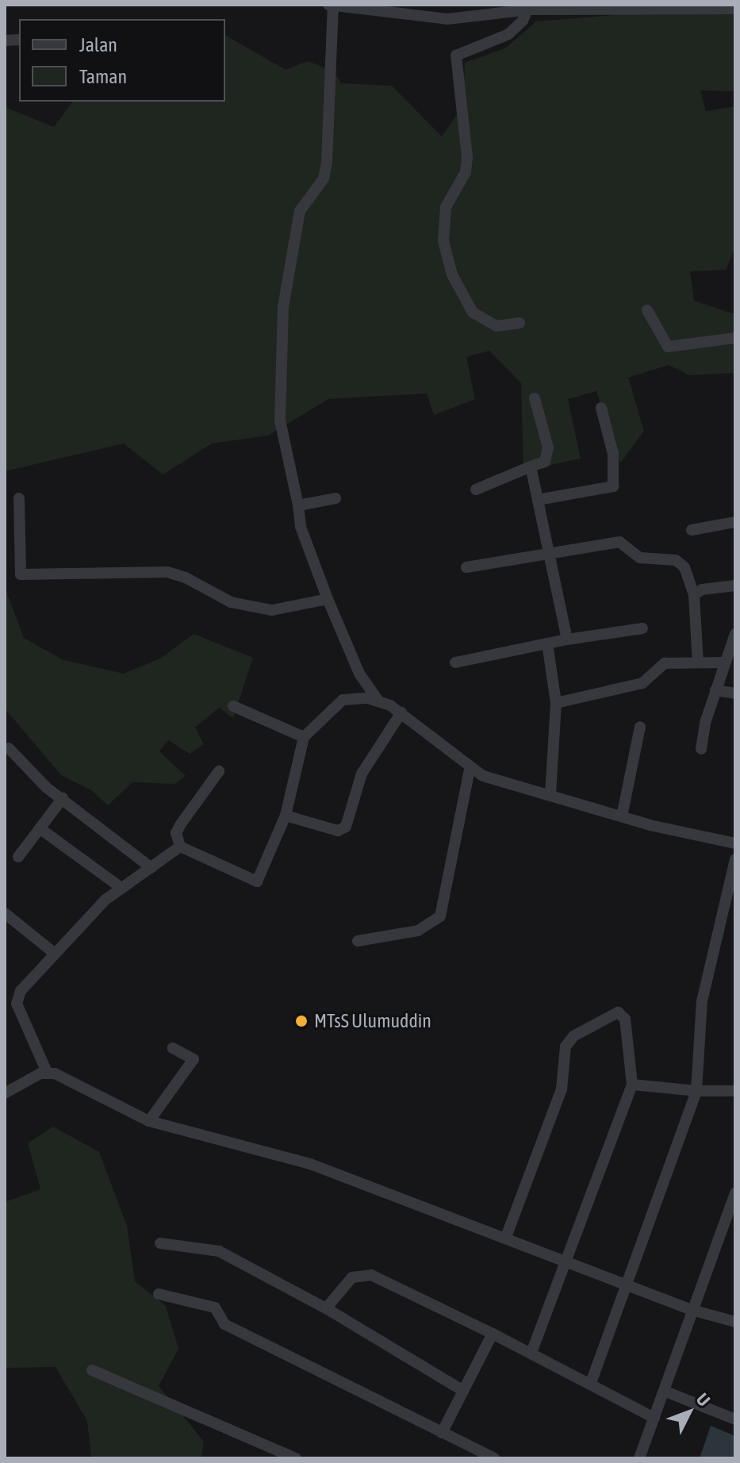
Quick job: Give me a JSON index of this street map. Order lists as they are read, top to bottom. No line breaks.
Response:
{"places":["MTsS Ulumuddin"],"legend":["Jalan","Taman"],"north":"top right"}
